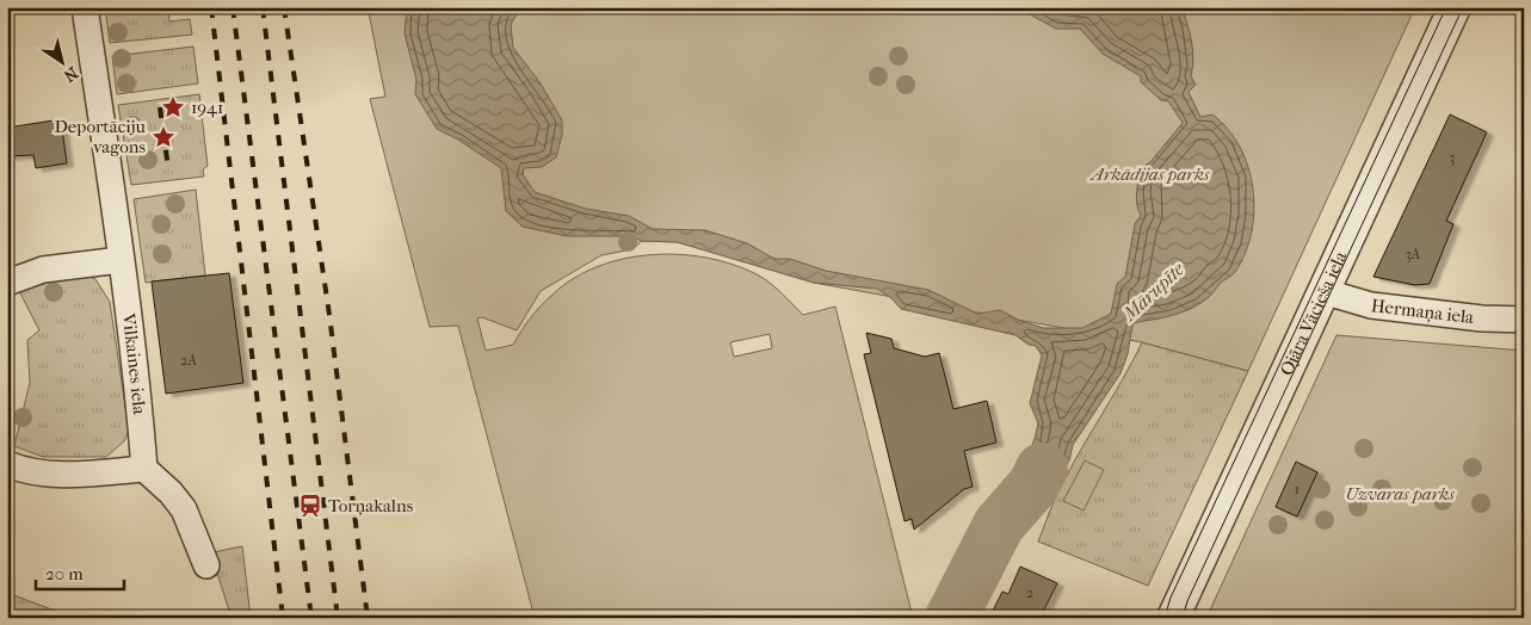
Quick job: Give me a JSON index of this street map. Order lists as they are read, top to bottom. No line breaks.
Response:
{"streets":{"street":["Hermaņa iela","Ojāra Vācieša iela","Vilkaines iela"]},"crossings":[["Hermaņa iela","Ojāra Vācieša iela"]],"water":["Mārupīte"],"parks":["Arkādijas parks","Uzvaras parks"],"places":{"place":["1941","Deportāciju vagons"],"station":["Torņakalns"]},"house_numbers":["3","3A","2A","1","2"],"scale_bar":"20 m","north":"bottom right"}
